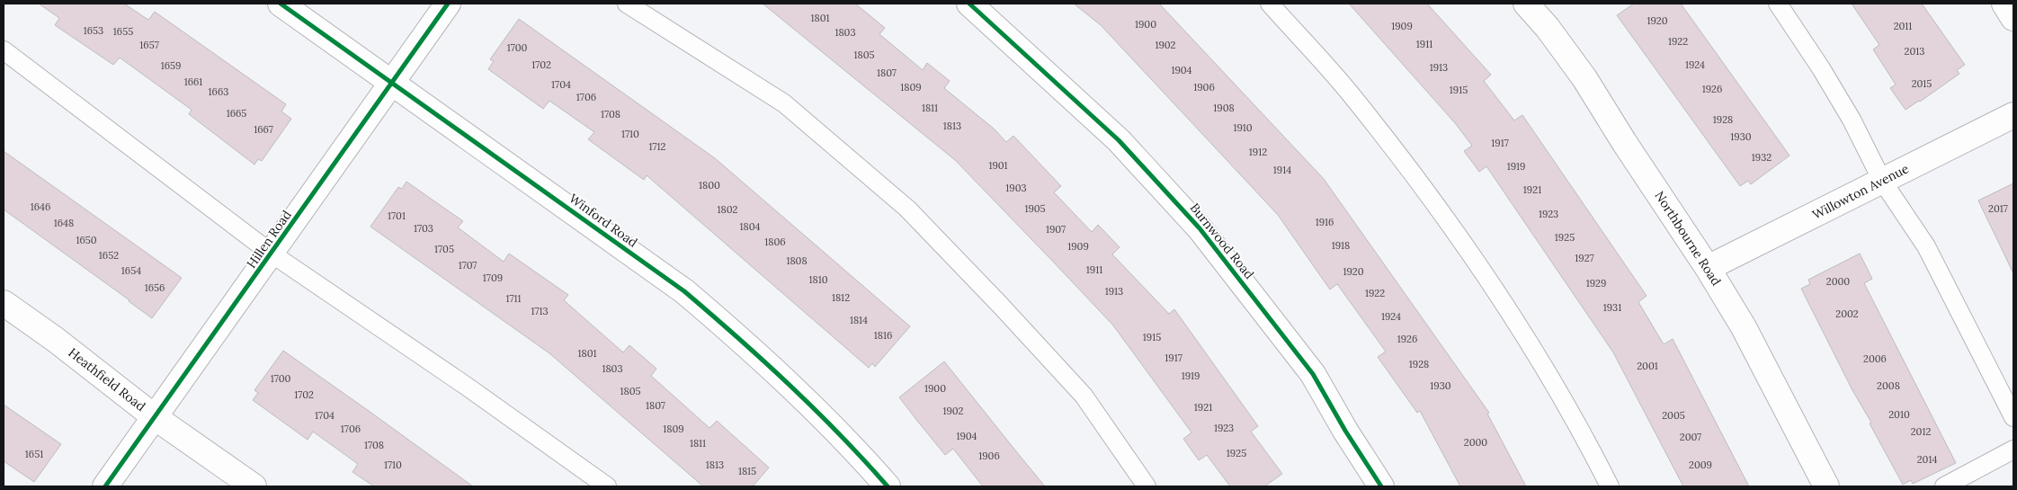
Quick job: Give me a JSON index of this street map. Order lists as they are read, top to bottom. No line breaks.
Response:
{"streets":{"street":["Willowton Avenue","Winford Road","Northbourne Road","Hillen Road","Burnwood Road","Heathfield Road"]},"crossings":[["Willowton Avenue","Northbourne Road"],["Winford Road","Hillen Road"],["Hillen Road","Heathfield Road"]],"house_numbers":["1801","1920","1900","1909","2011","1653","1655","1803","1922","1911","1657","1902","1700","2013","1805","1702","1924","1659","1913","1904","1807","1661","2015","1704","1809","1906","1926","1915","1663","1706","1811","1908","1665","1708","1928","1813","1910","1667","1710","1930","1917","1712","1912","1932","1901","1919","1914","1800","1903","1921","1646","1905","2017","1802","1923","1701","1916","1648","1804","1703","1907","1925","1650","1806","1918","1909","1705","1652","1927","1808","1707","1911","1654","1920","1709","1810","2000","1929","1656","1913","1922","1812","1711","1931","1713","2002","1924","1814","1816","1915","1926","1801","1917","2006","1928","2001","1803","1919","1700","1930","2008","1900","1805","1702","1807","1921","1902","2010","1704","2005","1923","1706","1809","2012","1904","2007","2000","1811","1708","1925","1651","1906","2014","1710","1813","2009","1815"]}
